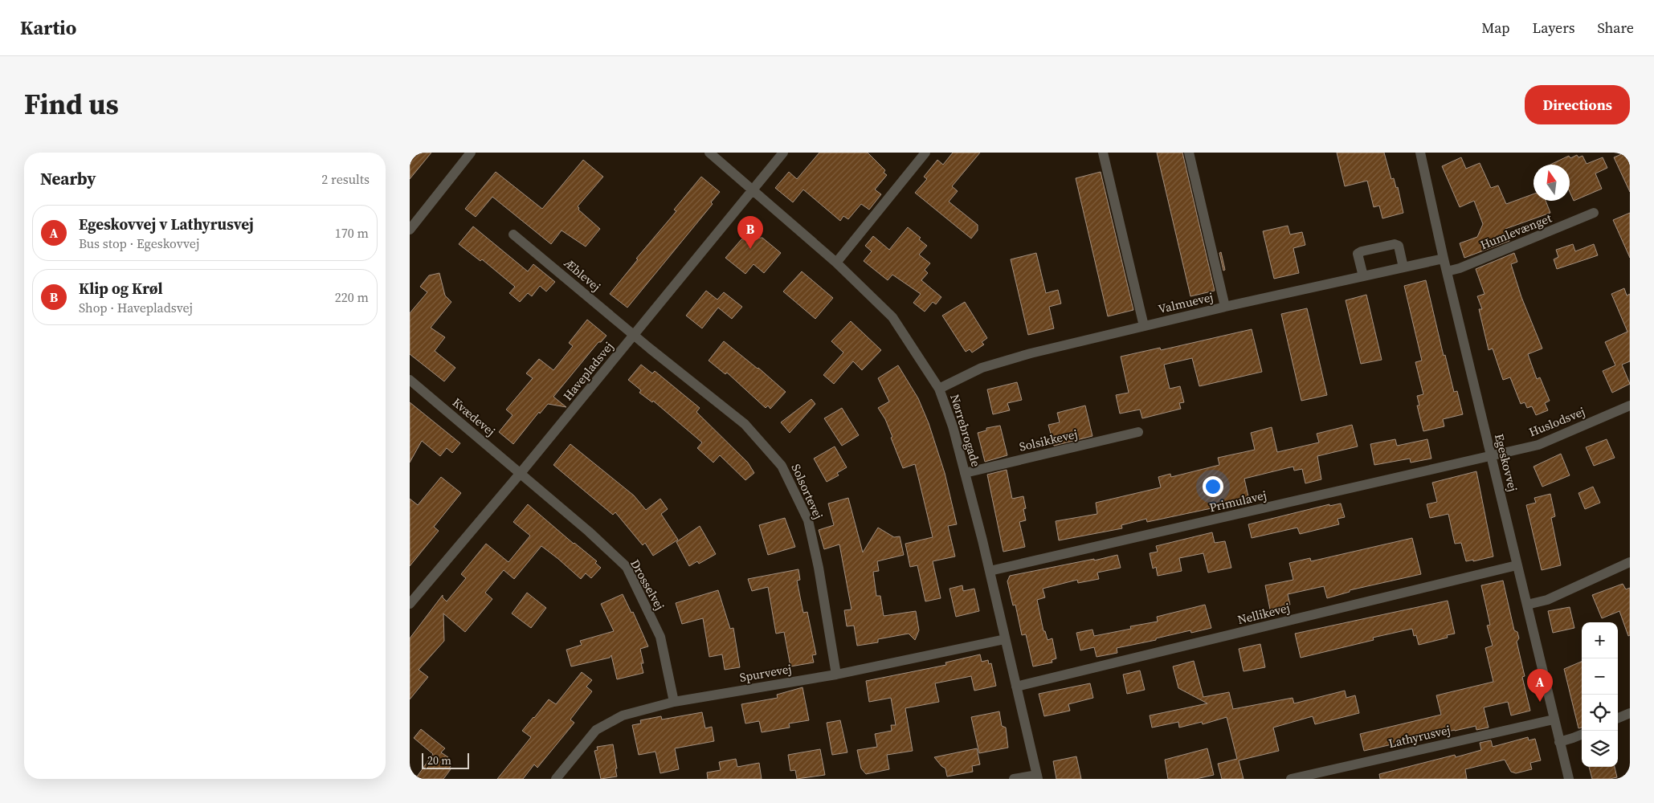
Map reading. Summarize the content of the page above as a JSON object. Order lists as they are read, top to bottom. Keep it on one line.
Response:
{"streets":{"street":["Humlevænget","Æblevej","Valmuevej","Havepladsvej","Kvædevej","Huslodsvej","Nørrebrogade","Solsikkevej","Egeskovvej","Solsortevej","Primulavej","Drosselvej","Nellikevej","Spurvevej","Lathyrusvej"]},"crossings":[["Humlevænget","Egeskovvej"],["Æblevej","Havepladsvej"],["Æblevej","Solsortevej"],["Valmuevej","Nørrebrogade"],["Valmuevej","Egeskovvej"],["Havepladsvej","Kvædevej"],["Havepladsvej","Nørrebrogade"],["Havepladsvej","Solsortevej"],["Havepladsvej","Drosselvej"],["Kvædevej","Drosselvej"],["Huslodsvej","Egeskovvej"],["Huslodsvej","Primulavej"],["Nørrebrogade","Solsikkevej"],["Nørrebrogade","Primulavej"],["Nørrebrogade","Nellikevej"],["Nørrebrogade","Spurvevej"],["Egeskovvej","Primulavej"],["Egeskovvej","Nellikevej"],["Egeskovvej","Lathyrusvej"],["Solsortevej","Spurvevej"],["Drosselvej","Spurvevej"]],"scale_bar":"20 m","north":"top","page":{"header":"Kartio","nav":["Map","Layers","Share"],"title":"Find us","buttons":"Directions","heading":["Nearby","2 results"],"list":[{"mark":"A","name":"Egeskovvej v Lathyrusvej","note":"Bus stop · Egeskovvej","value":"170 m"},{"mark":"B","name":"Klip og Krøl","note":"Shop · Havepladsvej","value":"220 m"}],"pins":["B","A"],"map_buttons":["+","−"],"scale":"20 m"}}
